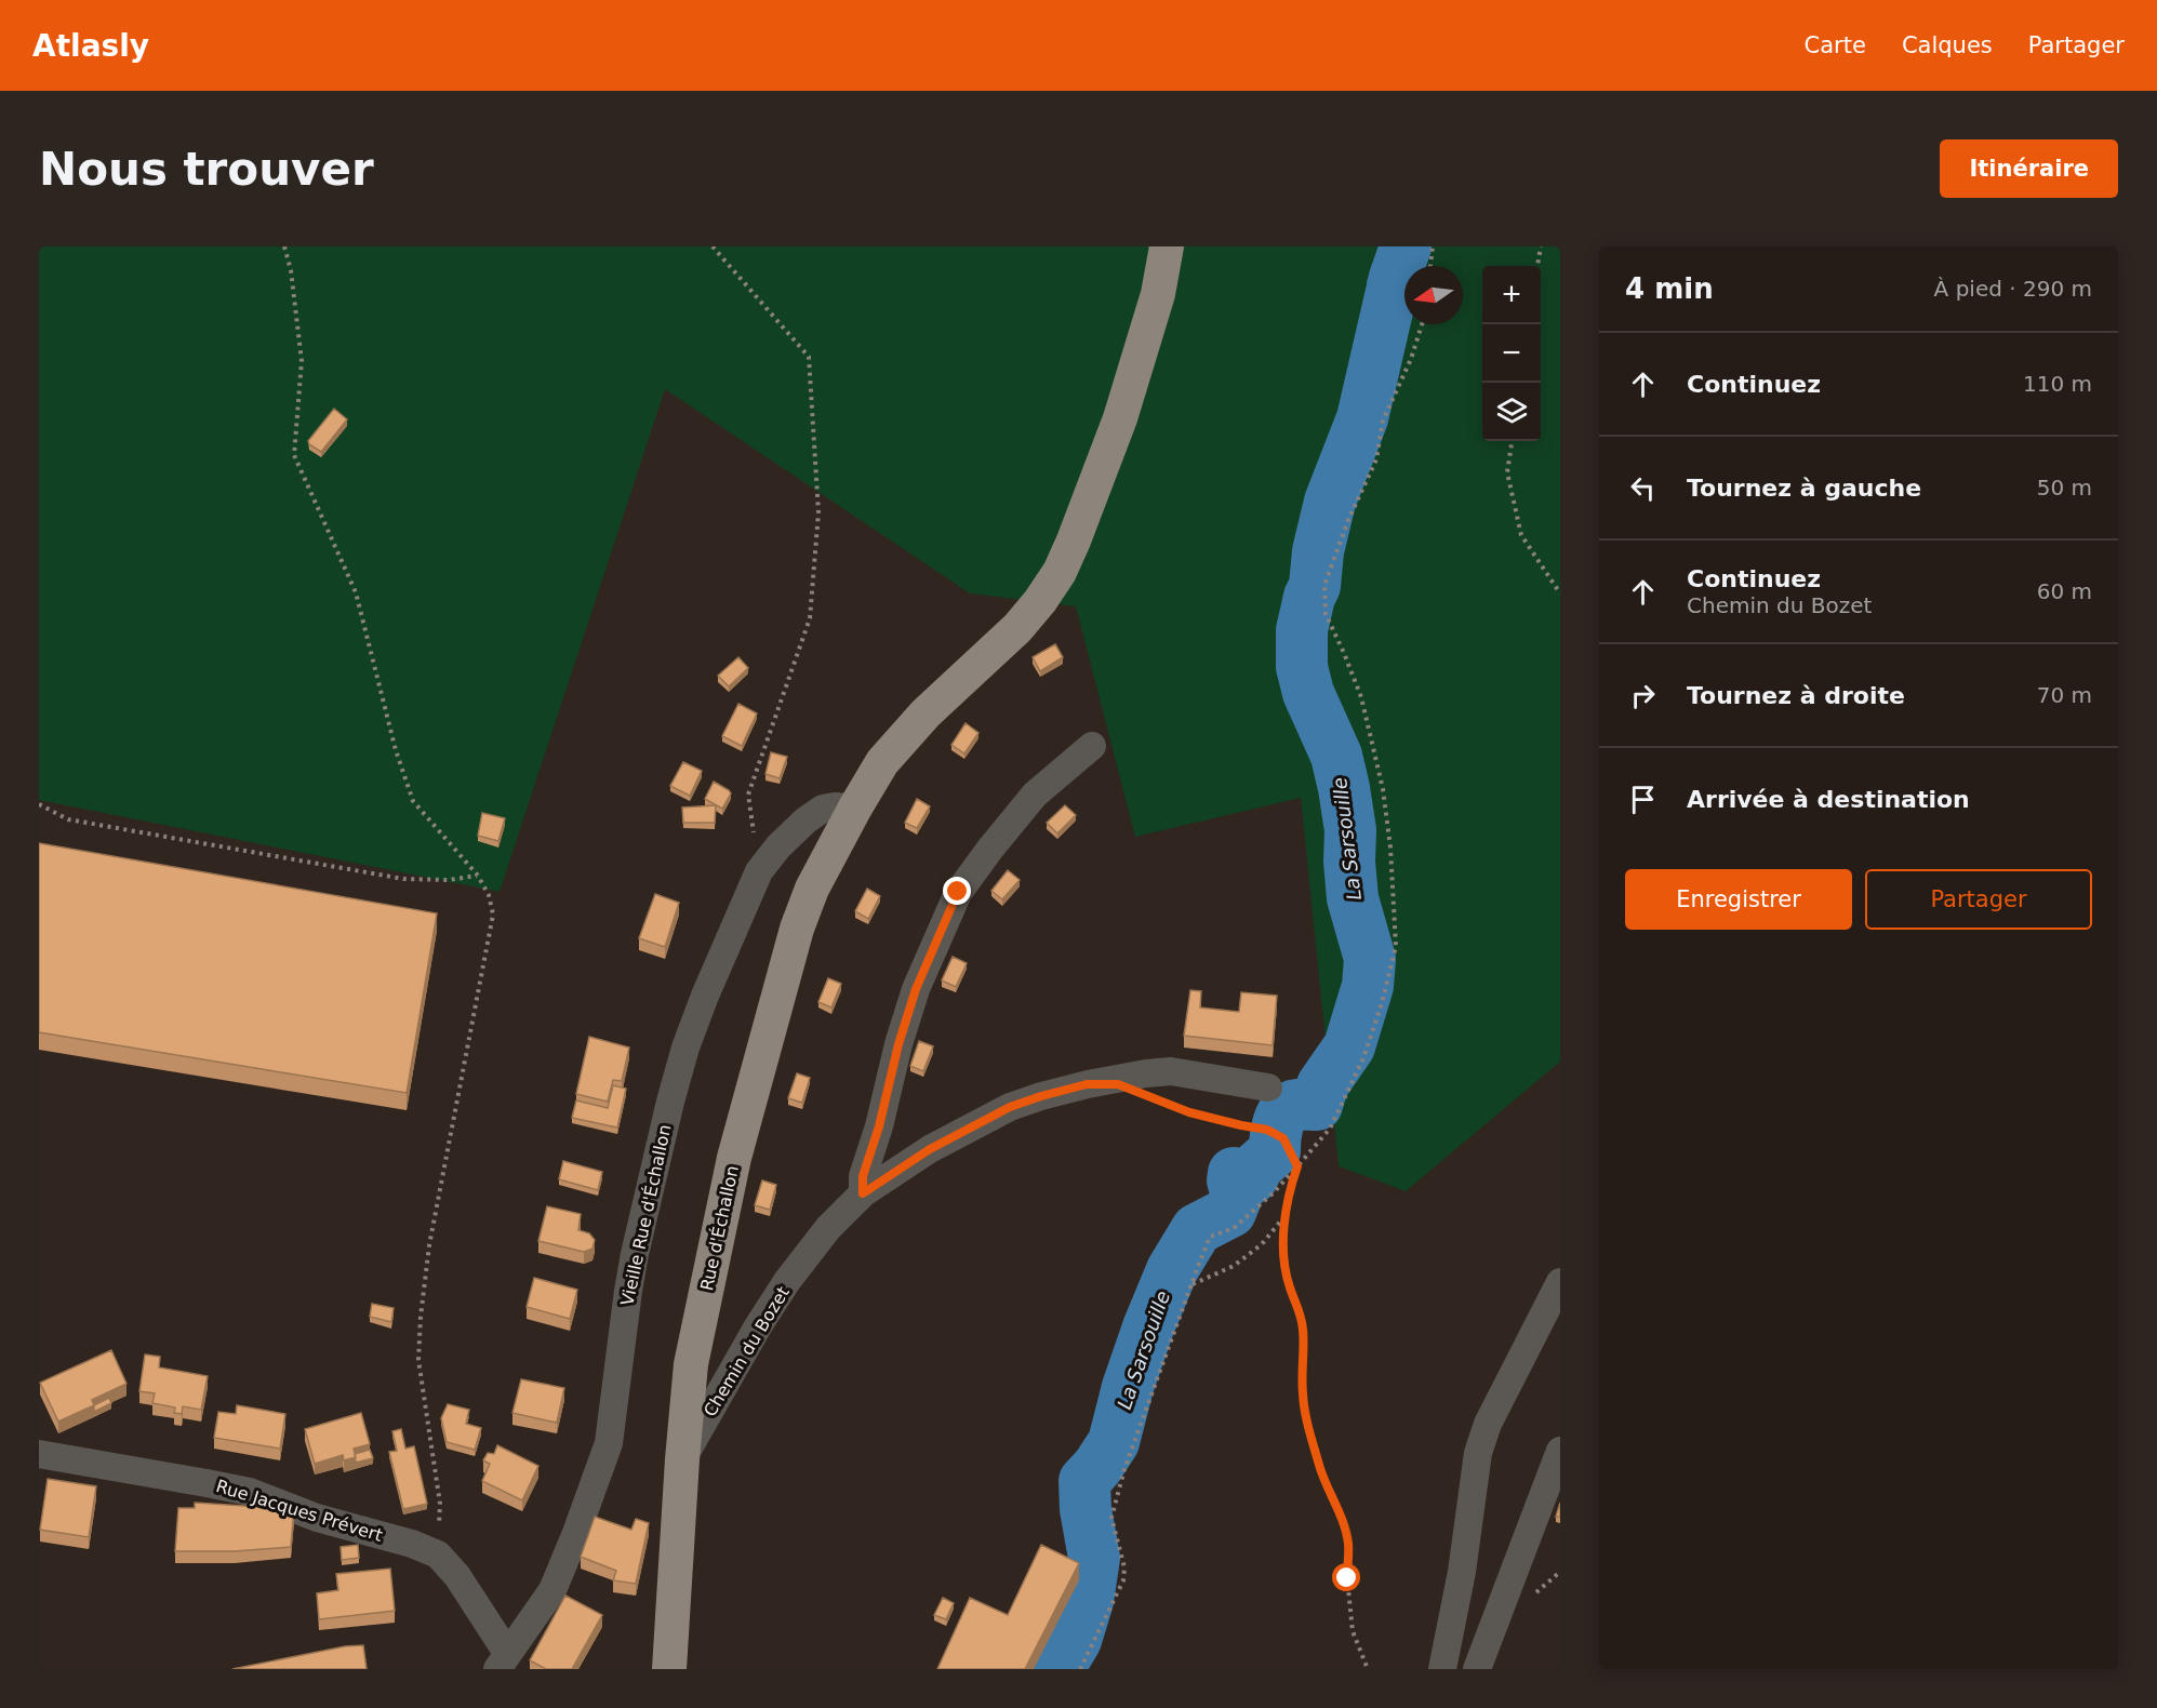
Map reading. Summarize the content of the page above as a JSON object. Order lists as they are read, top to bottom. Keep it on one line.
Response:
{"streets":{"main road":["Rue d'Échallon"],"street":["Vieille Rue d'Échallon","Chemin du Bozet","Rue Jacques Prévert"]},"crossings":[["Vieille Rue d'Échallon","Rue d'Échallon"],["Vieille Rue d'Échallon","Rue Jacques Prévert"],["Rue d'Échallon","Chemin du Bozet"]],"water":["La Sarsouille"],"north":"left","page":{"header":"Atlasly","nav":["Carte","Calques","Partager"],"buttons":["Itinéraire",["Enregistrer","Partager"]],"title":"Nous trouver","heading":["4 min","À pied · 290 m"],"map_buttons":["+","−"],"list":[["Continuez","110 m"],["Tournez à gauche","50 m"],["Continuez","Chemin du Bozet","60 m"],["Tournez à droite","70 m"],"Arrivée à destination"]}}
